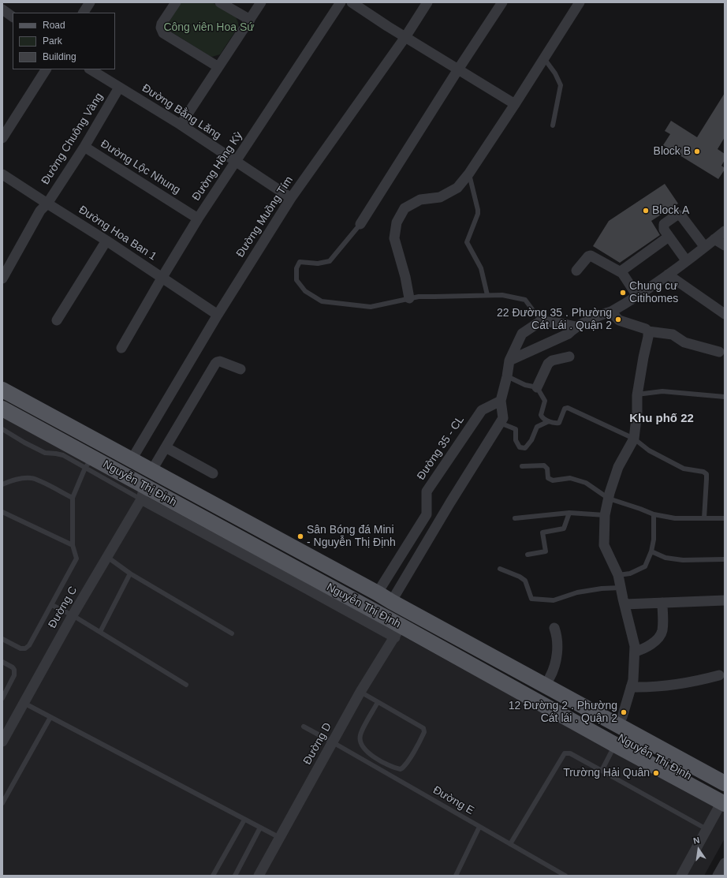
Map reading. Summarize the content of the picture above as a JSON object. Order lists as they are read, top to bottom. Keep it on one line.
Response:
{"streets":{"main road":["Nguyễn Thị Định"],"street":["Đường Bằng Lăng","Đường Chuông Vàng","Đường Hồng Kỳ","Đường Lộc Nhung","Đường Muồng Tím","Đường Hoa Ban 1","Đường 35 - CL","Đường C","Đường D"],"lane":["Đường E"]},"crossings":[["Đường Bằng Lăng","Đường Chuông Vàng"],["Đường Bằng Lăng","Đường Hồng Kỳ"],["Đường Bằng Lăng","Đường Muồng Tím"],["Đường Chuông Vàng","Đường Lộc Nhung"],["Đường Chuông Vàng","Đường Hoa Ban 1"],["Đường Hồng Kỳ","Đường Lộc Nhung"],["Đường Hồng Kỳ","Đường Hoa Ban 1"],["Đường Muồng Tím","Đường Hoa Ban 1"],["Đường Muồng Tím","Nguyễn Thị Định"],["Đường 35 - CL","Nguyễn Thị Định"],["Nguyễn Thị Định","Đường C"],["Nguyễn Thị Định","Đường D"],["Đường D","Đường E"]],"districts":["Khu phố 22"],"parks":["Công viên Hoa Sứ"],"places":["Block B","Block A","Chung cư Citihomes","22 Đường 35 . Phường Cát Lái . Quận 2","Sân Bóng đá Mini - Nguyễn Thị Định","12 Đường 2 . Phường Cát lái . Quận 2","Trường Hải Quân"],"legend":["Road","Park","Building"],"north":"top"}
